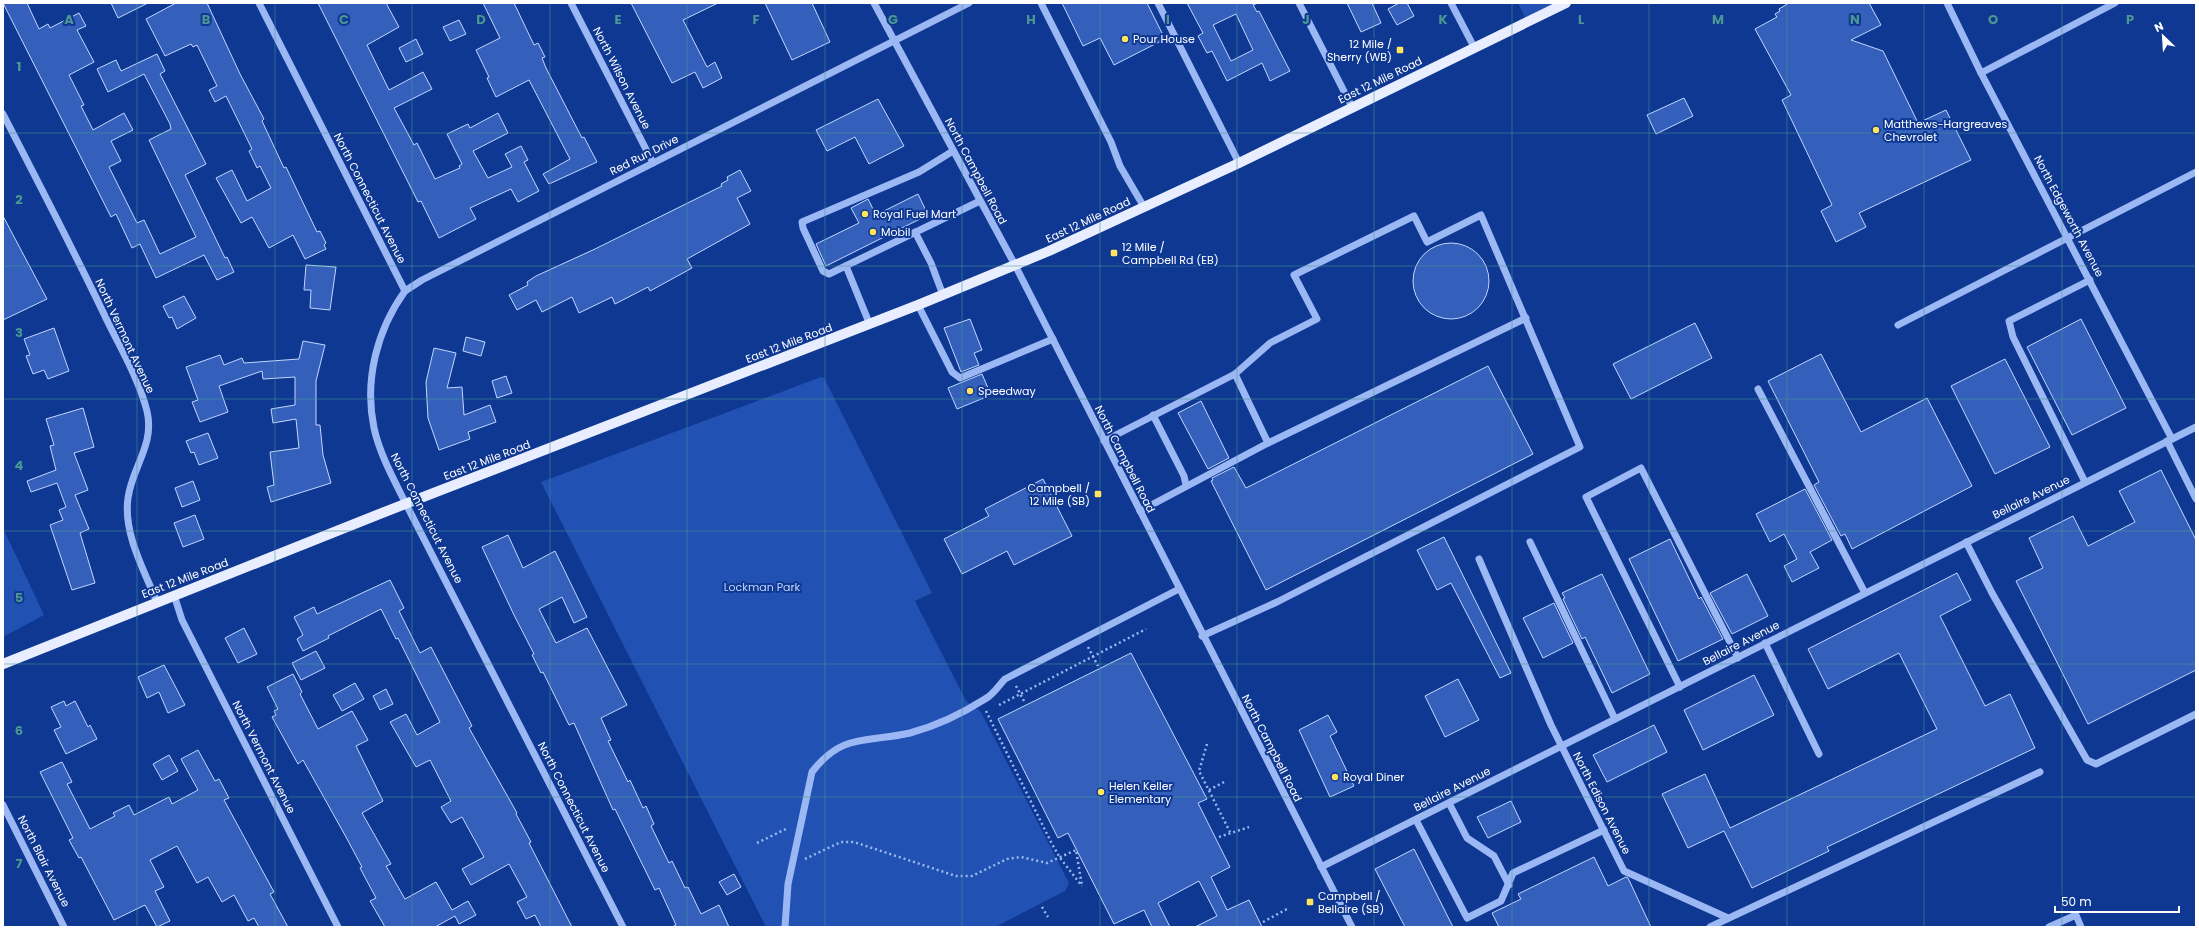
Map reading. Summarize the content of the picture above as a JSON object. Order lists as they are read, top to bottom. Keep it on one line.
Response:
{"streets":{"main road":["East 12 Mile Road"],"street":["North Wilson Avenue","Red Run Drive","North Campbell Road","North Connecticut Avenue","North Edgeworth Avenue","North Vermont Avenue","Bellaire Avenue","North Edison Avenue","North Blair Avenue"]},"crossings":[["North Wilson Avenue","Red Run Drive"],["East 12 Mile Road","North Campbell Road"],["East 12 Mile Road","North Connecticut Avenue"],["East 12 Mile Road","North Vermont Avenue"],["Red Run Drive","North Campbell Road"],["Red Run Drive","North Connecticut Avenue"],["North Campbell Road","Bellaire Avenue"],["North Edgeworth Avenue","Bellaire Avenue"],["Bellaire Avenue","North Edison Avenue"]],"parks":["Lockman Park"],"places":{"other":["Pour House","Matthews-Hargreaves Chevrolet","Royal Fuel Mart","Mobil","Speedway","Royal Diner","Helen Keller Elementary"],"transit":["12 Mile / Sherry (WB)","12 Mile / Campbell Rd (EB)","Campbell / 12 Mile (SB)","Campbell / Bellaire (SB)"]},"scale_bar":"50 m","north":"top left","grid":{"columns":["A","B","C","D","E","F","G","H","I","J","K","L","M","N","O","P"],"rows":["1","2","3","4","5","6","7"]}}
